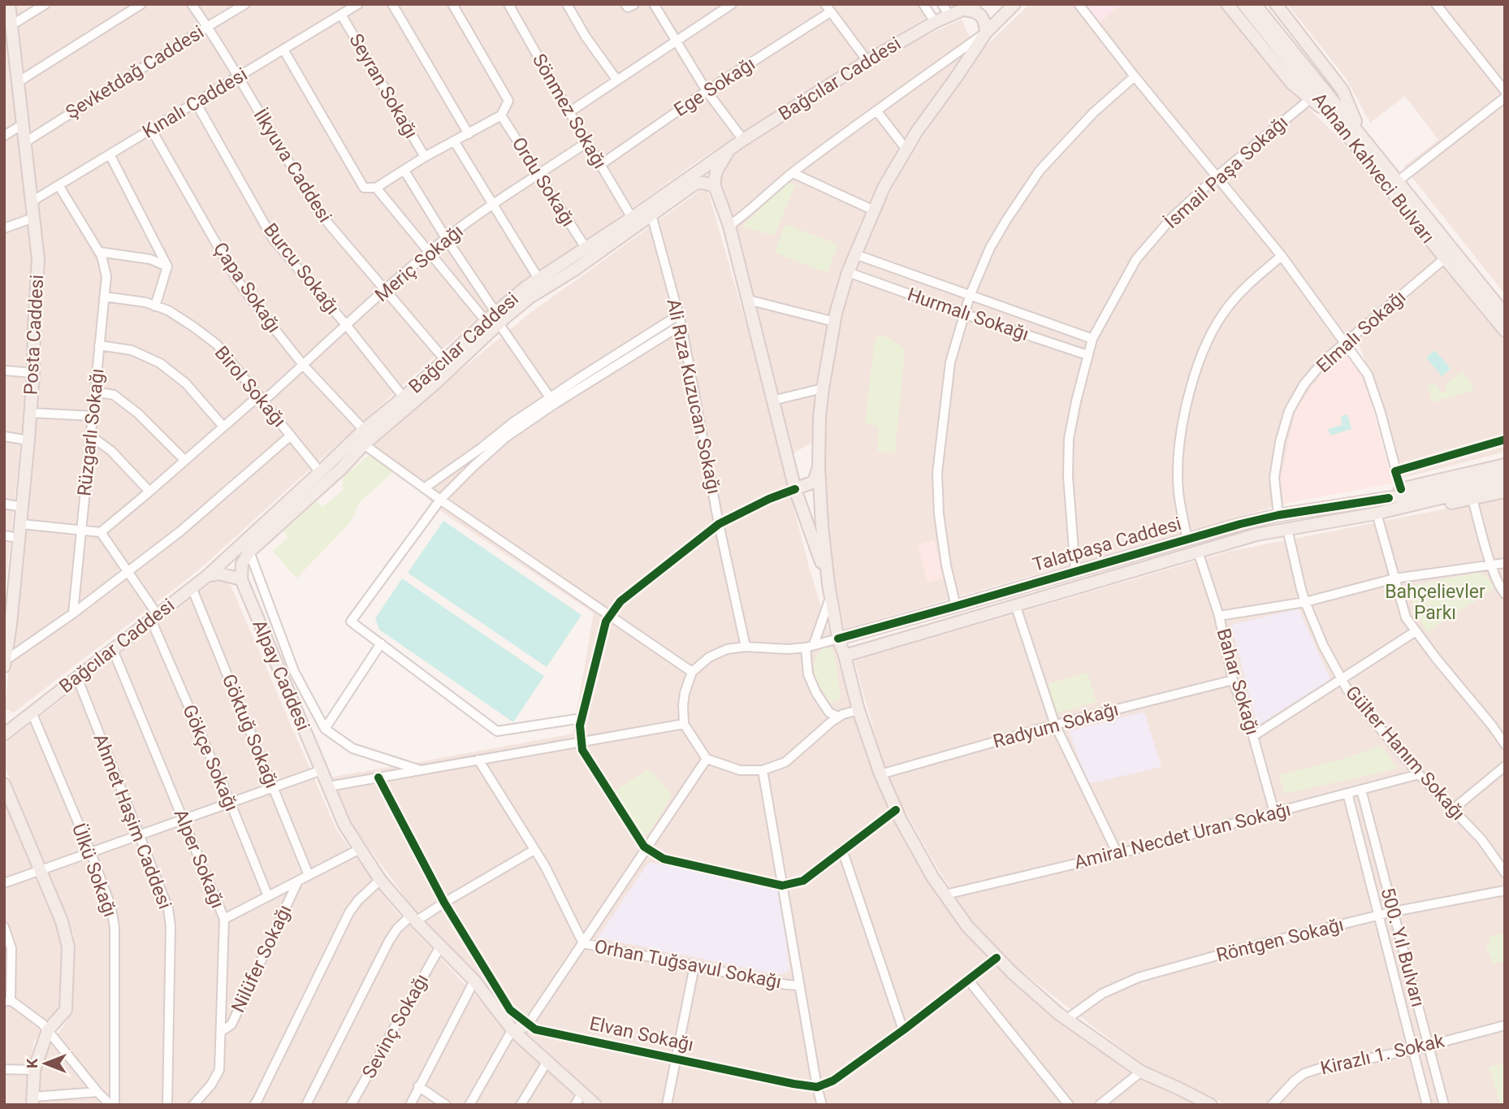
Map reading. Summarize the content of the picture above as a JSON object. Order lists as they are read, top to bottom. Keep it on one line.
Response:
{"streets":{"main road":["Bağcılar Caddesi","Adnan Kahveci Bulvarı","Posta Caddesi","Talatpaşa Caddesi","Alpay Caddesi"],"street":["Şevketdağ Caddesi","Seyran Sokağı","Ege Sokağı","Kınalı Caddesi","Sönmez Sokağı","İlkyuva Caddesi","İsmail Paşa Sokağı","Ordu Sokağı","Meriç Sokağı","Burcu Sokağı","Çapa Sokağı","Hurmalı Sokağı","Elmalı Sokağı","Birol Sokağı","Ali Rıza Kuzucan Sokağı","Rüzgarlı Sokağı","Bahar Sokağı","Radyum Sokağı","Göktuğ Sokağı","Gülter Hanım Sokağı","Gökçe Sokağı","Ahmet Haşim Caddesi","Amiral Necdet Uran Sokağı","Alper Sokağı","Ülkü Sokağı","Röntgen Sokağı","500. Yıl Bulvarı","Nilüfer Sokağı","Orhan Tuğsavul Sokağı","Sevinç Sokağı","Elvan Sokağı","Kirazlı 1. Sokak"]},"crossings":[["Şevketdağ Caddesi","İlkyuva Caddesi"],["Şevketdağ Caddesi","Posta Caddesi"],["Bağcılar Caddesi","Sönmez Sokağı"],["Bağcılar Caddesi","İlkyuva Caddesi"],["Bağcılar Caddesi","Ordu Sokağı"],["Bağcılar Caddesi","Burcu Sokağı"],["Bağcılar Caddesi","Çapa Sokağı"],["Bağcılar Caddesi","Birol Sokağı"],["Bağcılar Caddesi","Göktuğ Sokağı"],["Bağcılar Caddesi","Gökçe Sokağı"],["Bağcılar Caddesi","Ahmet Haşim Caddesi"],["Bağcılar Caddesi","Alper Sokağı"],["Bağcılar Caddesi","Ülkü Sokağı"],["Seyran Sokağı","Kınalı Caddesi"],["Ege Sokağı","Sönmez Sokağı"],["Kınalı Caddesi","İlkyuva Caddesi"],["Kınalı Caddesi","Burcu Sokağı"],["Kınalı Caddesi","Çapa Sokağı"],["Kınalı Caddesi","Posta Caddesi"],["Kınalı Caddesi","Rüzgarlı Sokağı"],["Sönmez Sokağı","Meriç Sokağı"],["İlkyuva Caddesi","Meriç Sokağı"],["Adnan Kahveci Bulvarı","Elmalı Sokağı"],["İsmail Paşa Sokağı","Hurmalı Sokağı"],["İsmail Paşa Sokağı","Talatpaşa Caddesi"],["Ordu Sokağı","Meriç Sokağı"],["Meriç Sokağı","Burcu Sokağı"],["Meriç Sokağı","Çapa Sokağı"],["Meriç Sokağı","Birol Sokağı"],["Meriç Sokağı","Gökçe Sokağı"],["Elmalı Sokağı","Talatpaşa Caddesi"],["Birol Sokağı","Rüzgarlı Sokağı"],["Talatpaşa Caddesi","Bahar Sokağı"],["Talatpaşa Caddesi","Gülter Hanım Sokağı"],["Alpay Caddesi","Sevinç Sokağı"],["Bahar Sokağı","Radyum Sokağı"],["Bahar Sokağı","Amiral Necdet Uran Sokağı"],["Gülter Hanım Sokağı","Amiral Necdet Uran Sokağı"],["Amiral Necdet Uran Sokağı","500. Yıl Bulvarı"],["Alper Sokağı","Nilüfer Sokağı"],["Röntgen Sokağı","500. Yıl Bulvarı"],["500. Yıl Bulvarı","Kirazlı 1. Sokak"]],"parks":["Bahçelievler Parkı"],"north":"left"}
